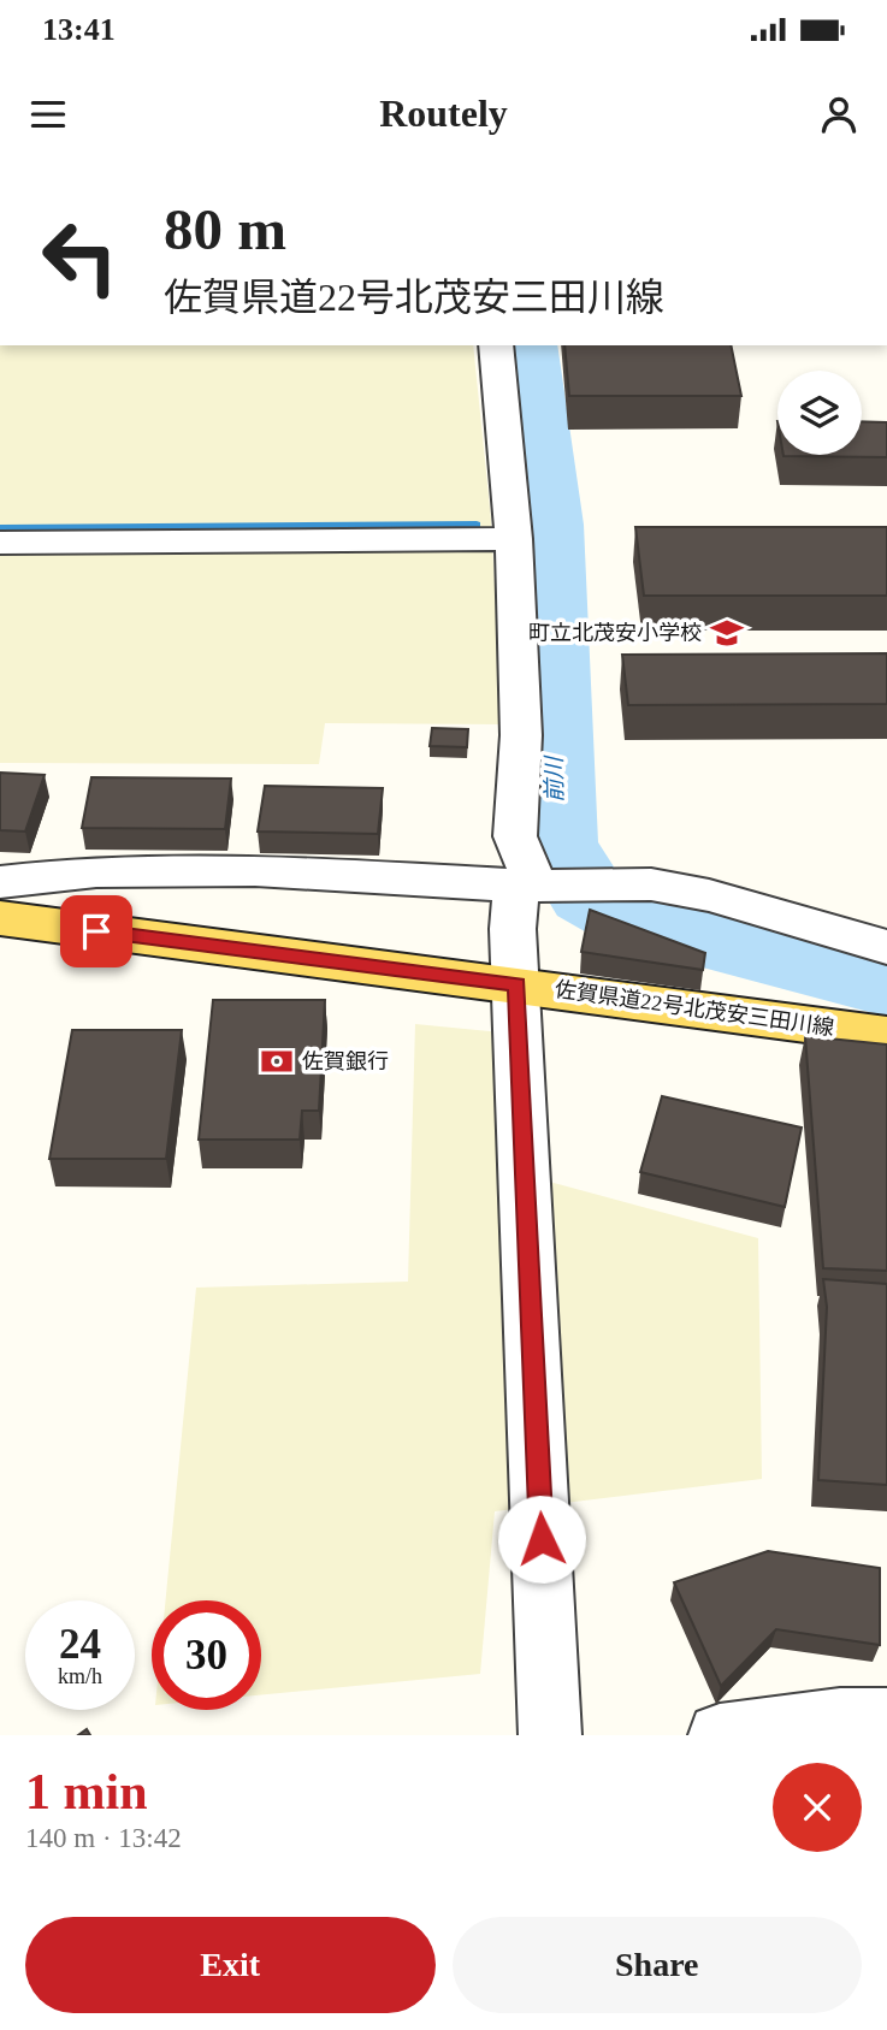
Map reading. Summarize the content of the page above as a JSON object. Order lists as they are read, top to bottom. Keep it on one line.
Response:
{"streets":{"main road":["佐賀県道22号北茂安三田川線"]},"water":["前川"],"places":{"school or university":["町立北茂安小学校"],"bank":["佐賀銀行"]},"page":{"status":"13:41","header":"Routely","turn":["80 m","佐賀県道22号北茂安三田川線"],"speed":"24 km/h","limit":"30","heading":["1 min","140 m · 13:42"],"buttons":["Exit","Share"]}}
